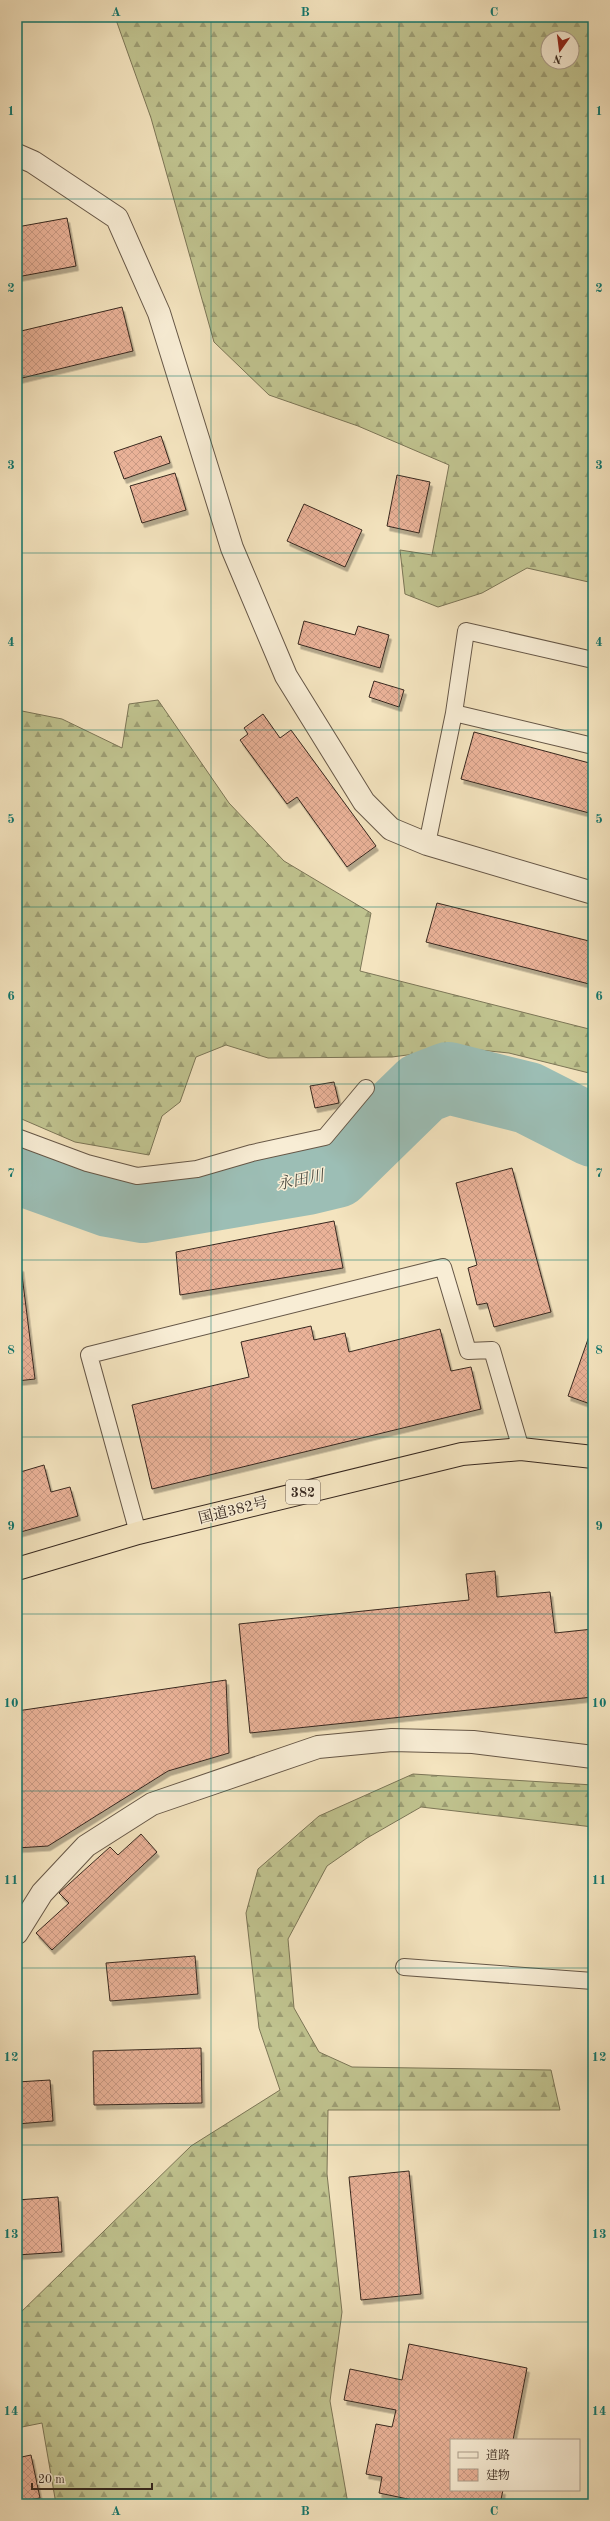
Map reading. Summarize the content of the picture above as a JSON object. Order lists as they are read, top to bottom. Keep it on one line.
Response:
{"streets":{"highway":["382","国道382号"]},"water":["永田川"],"legend":["道路","建物"],"scale_bar":"20 m","north":"bottom","grid":{"columns":["A","B","C"],"rows":["1","2","3","4","5","6","7","8","9","10","11","12","13","14"]}}
